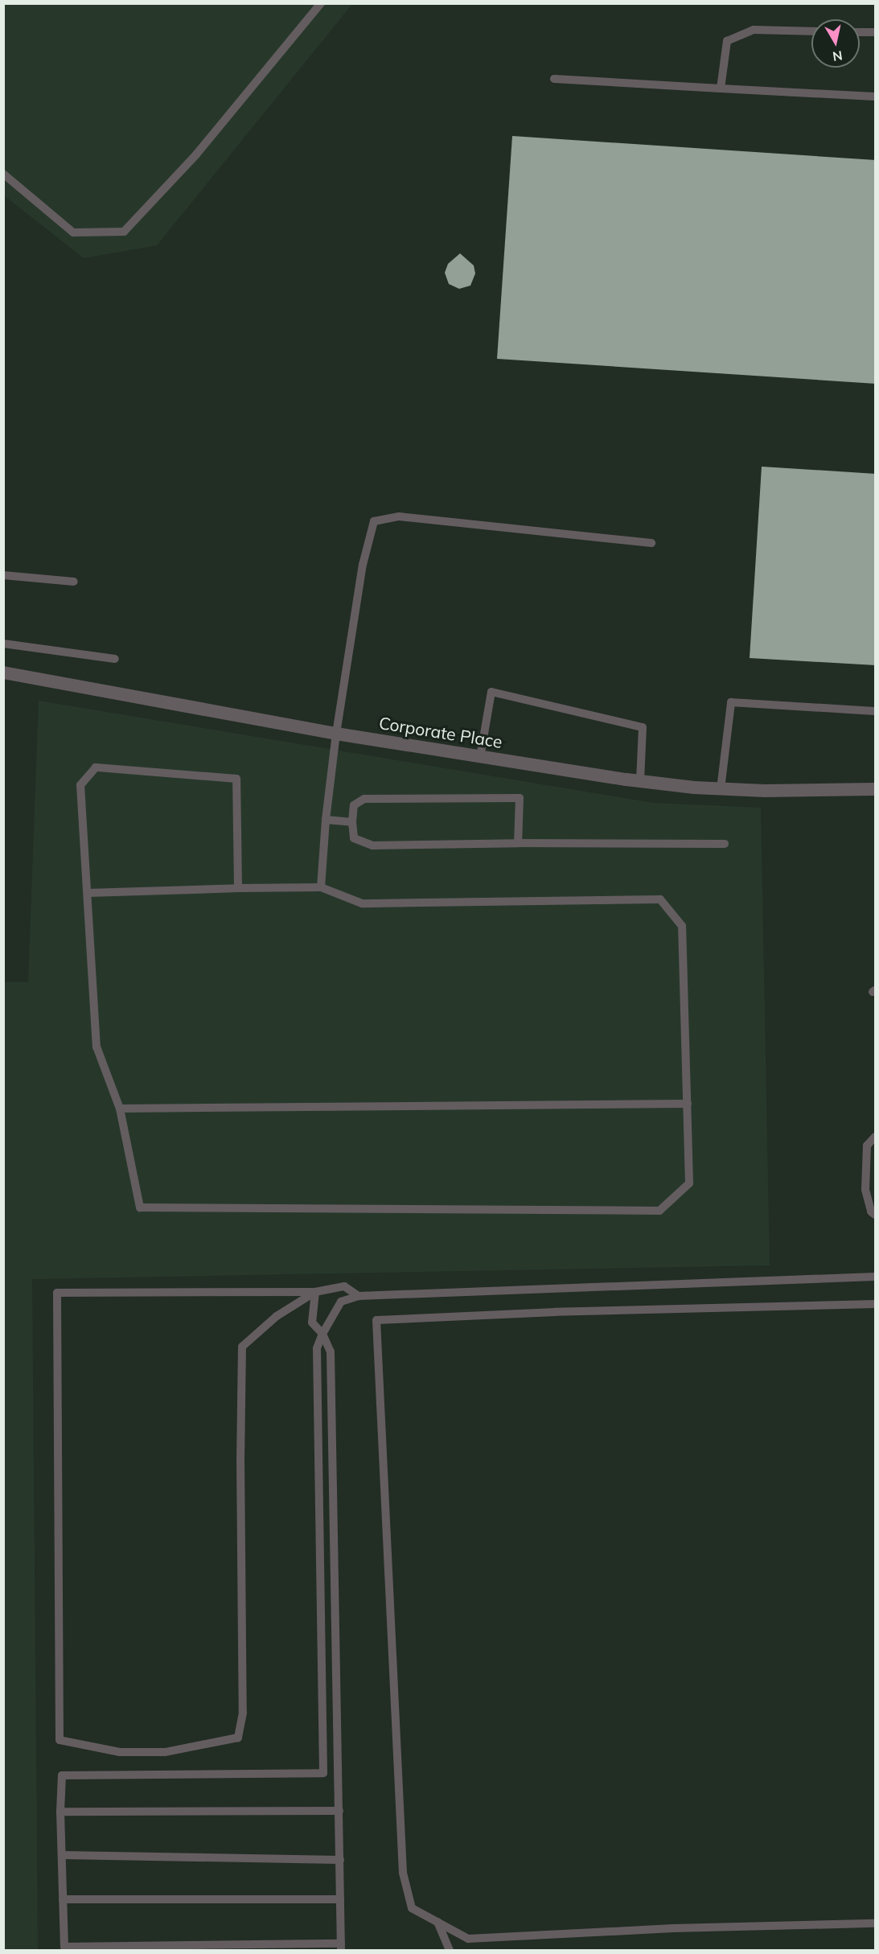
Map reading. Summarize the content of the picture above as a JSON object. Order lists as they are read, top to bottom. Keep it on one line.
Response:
{"streets":{"street":["Corporate Place"]},"north":"bottom"}
